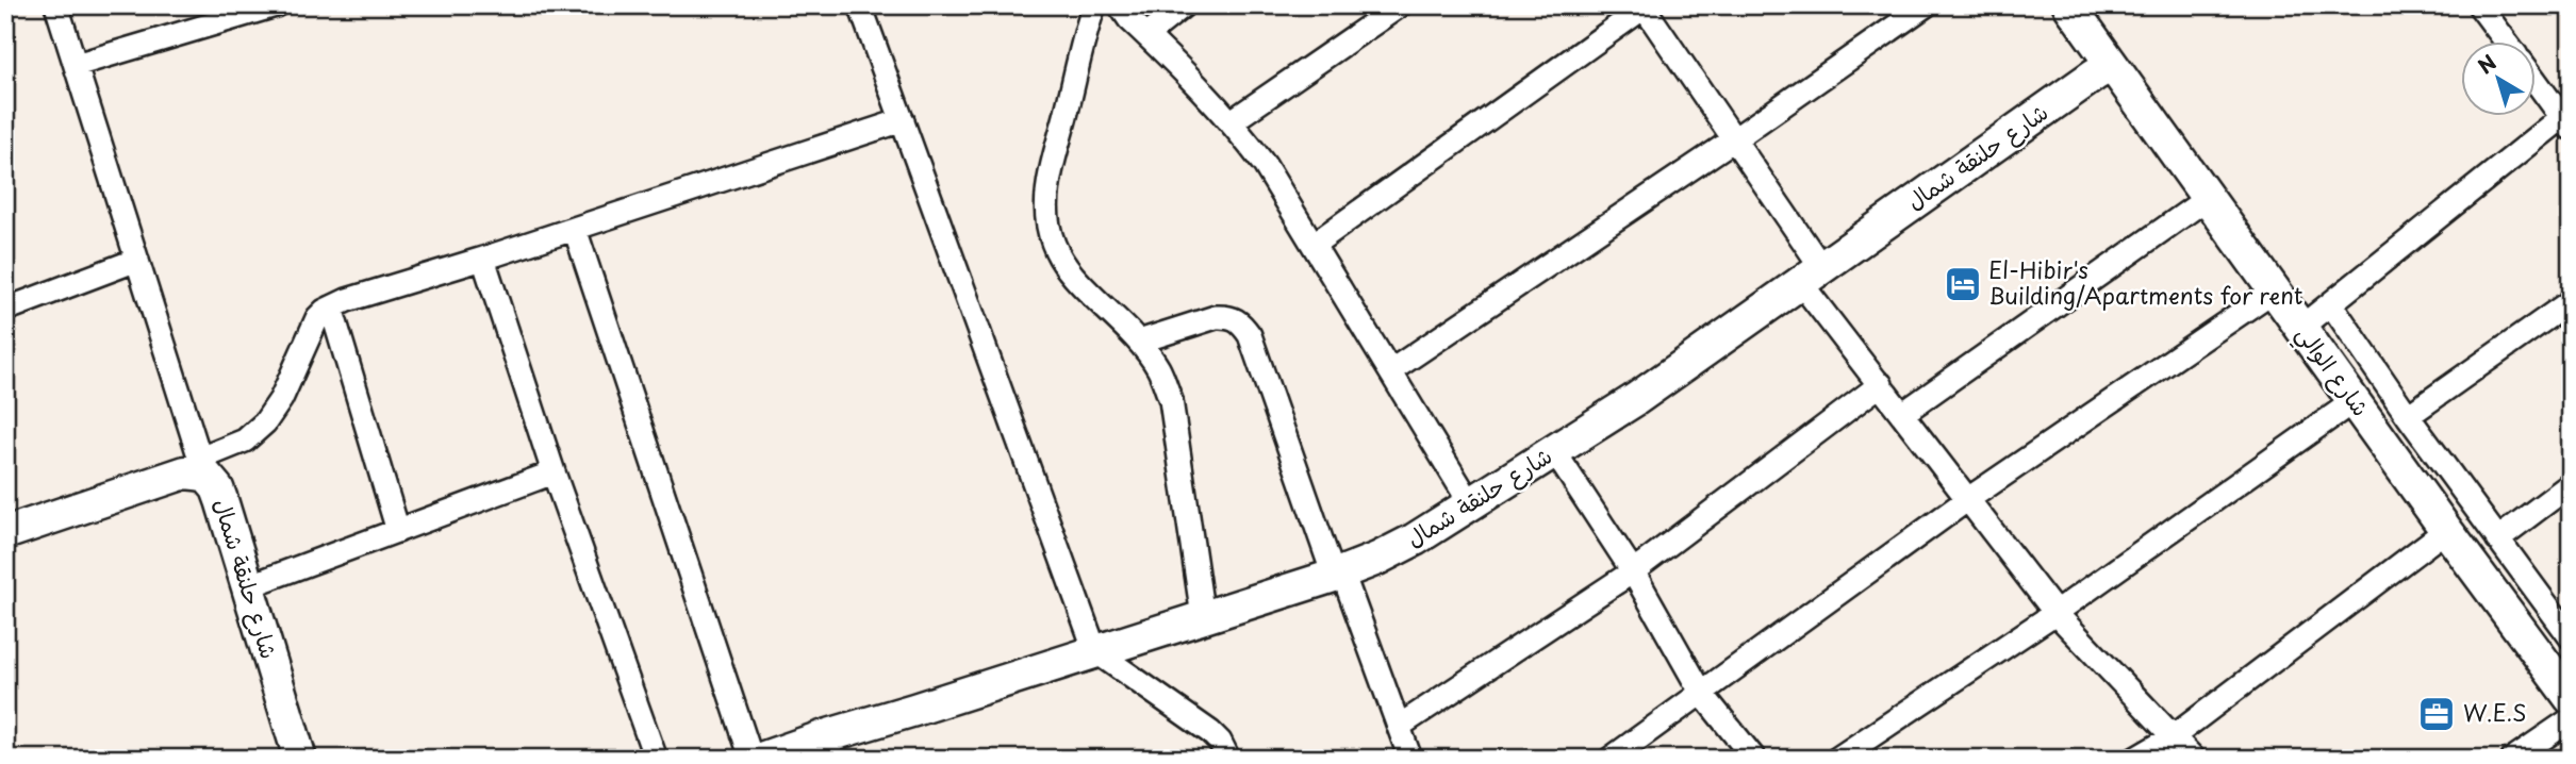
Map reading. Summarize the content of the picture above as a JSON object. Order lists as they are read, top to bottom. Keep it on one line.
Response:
{"streets":{"street":["شارع حلنقة شمال","شارع الوالي"]},"crossings":[["شارع حلنقة شمال","شارع الوالي"]],"places":{"hotel":["El-Hibir's Building/Apartments for rent"],"office":["W.E.S"]},"north":"top left"}
